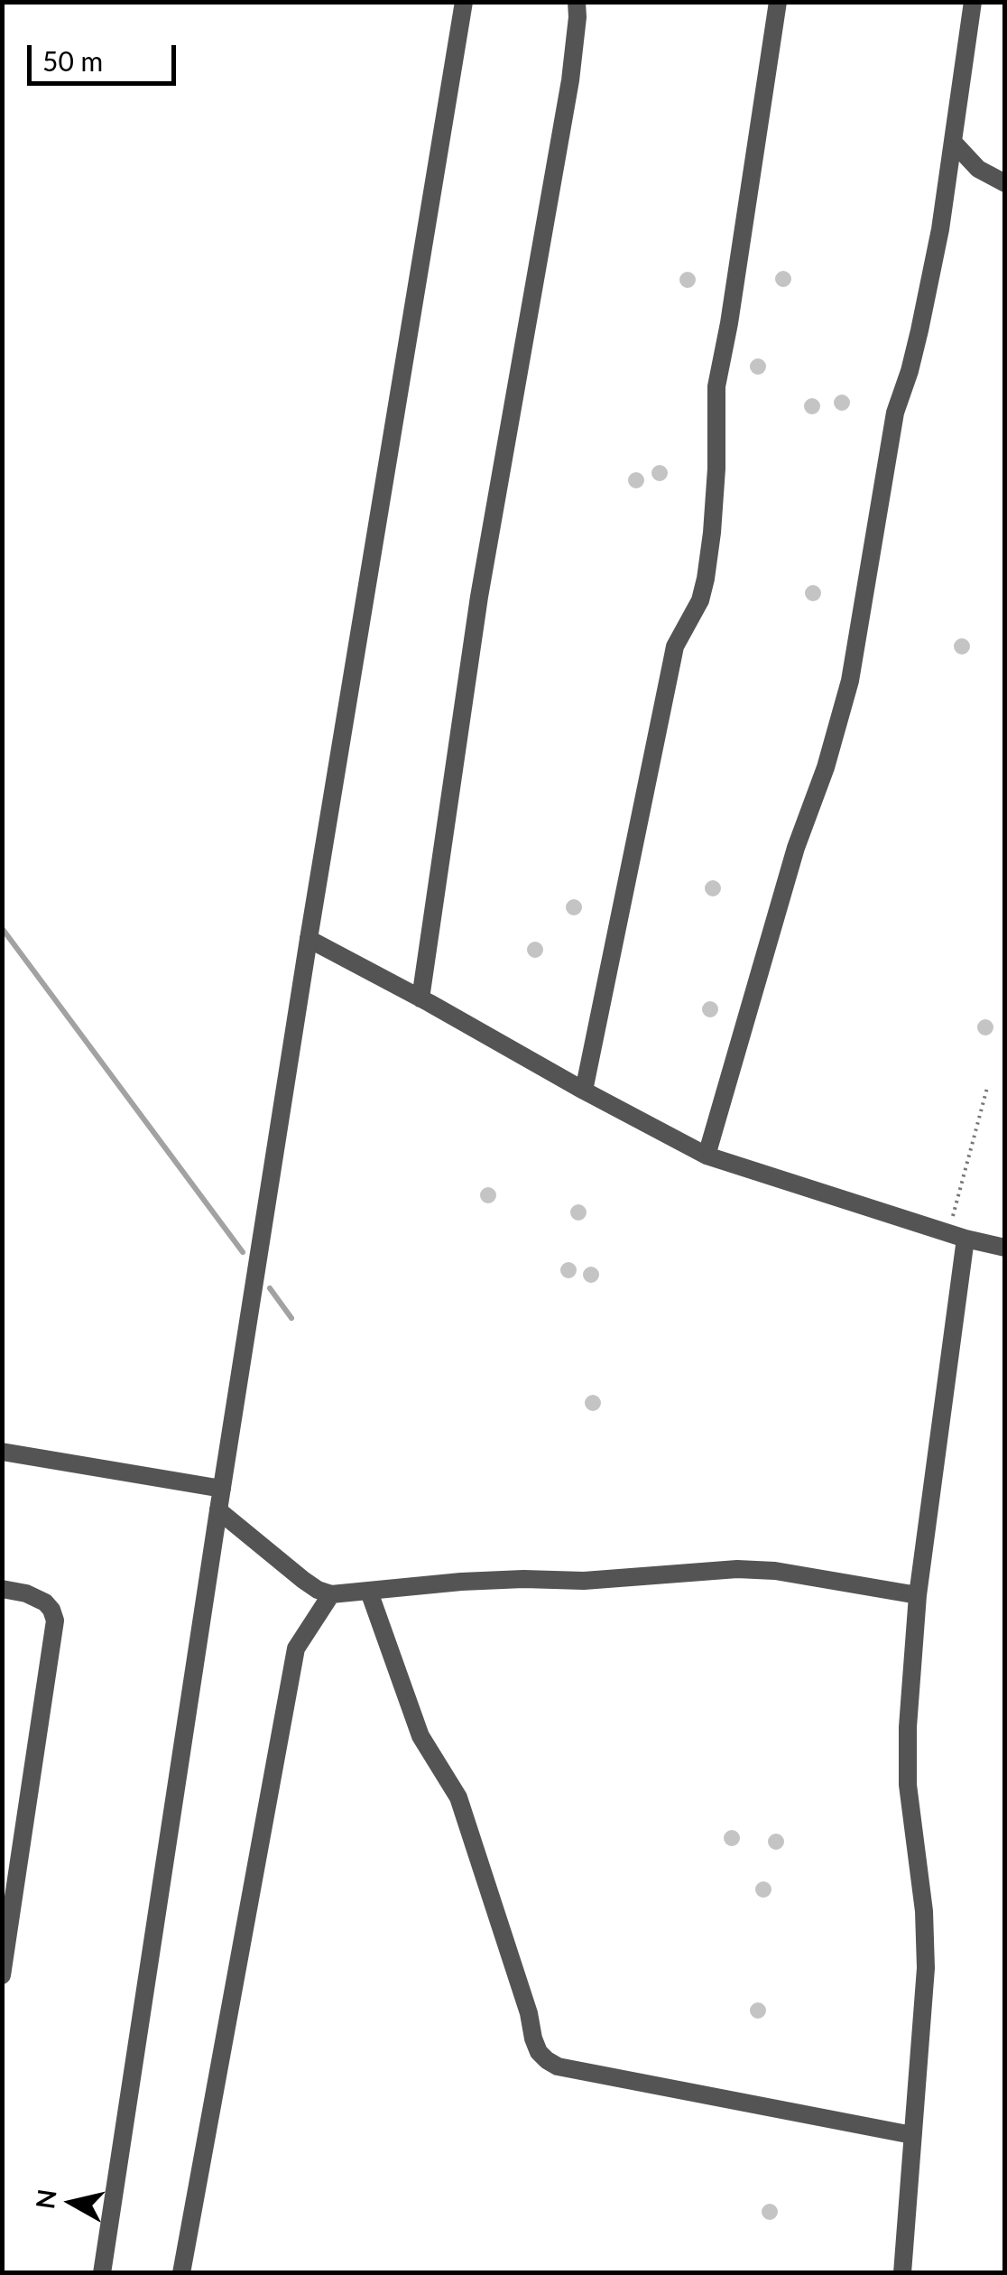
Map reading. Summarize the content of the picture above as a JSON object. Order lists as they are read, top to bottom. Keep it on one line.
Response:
{"scale_bar":"50 m","north":"left"}
